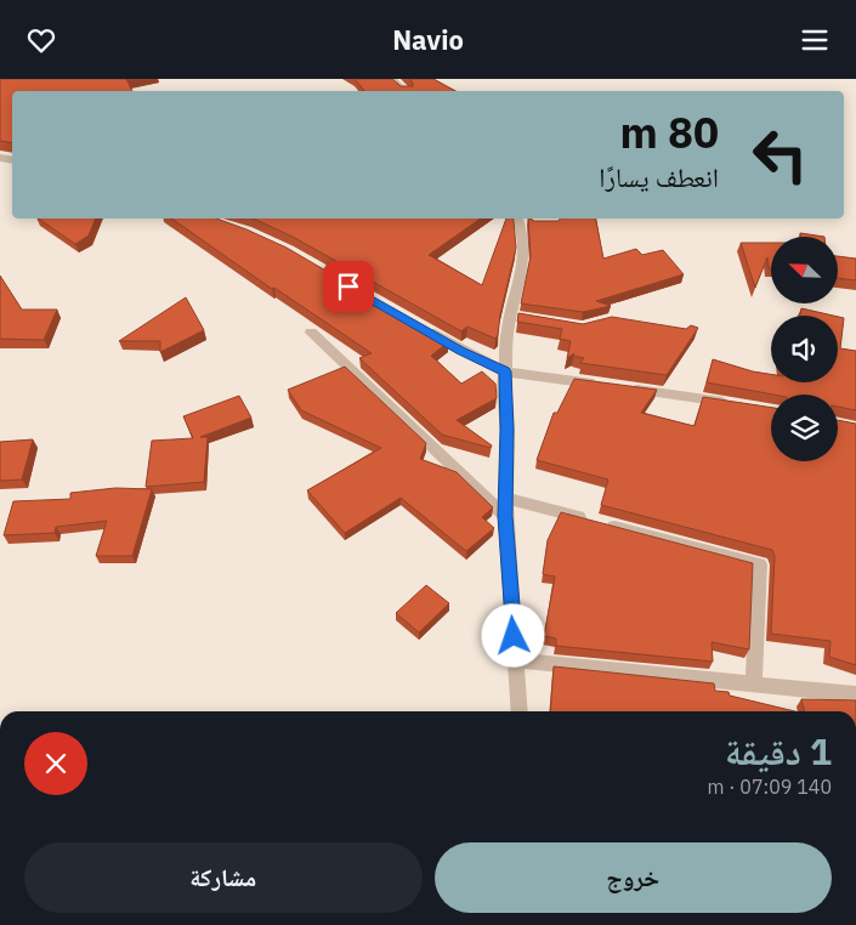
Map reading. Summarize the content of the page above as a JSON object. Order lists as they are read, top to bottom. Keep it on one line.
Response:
{"north":"top left","page":{"header":"Navio","turn":["80 m","انعطف يسارًا"],"heading":["1 دقيقة","140 m · 07:09"],"buttons":["خروج","مشاركة"]}}
